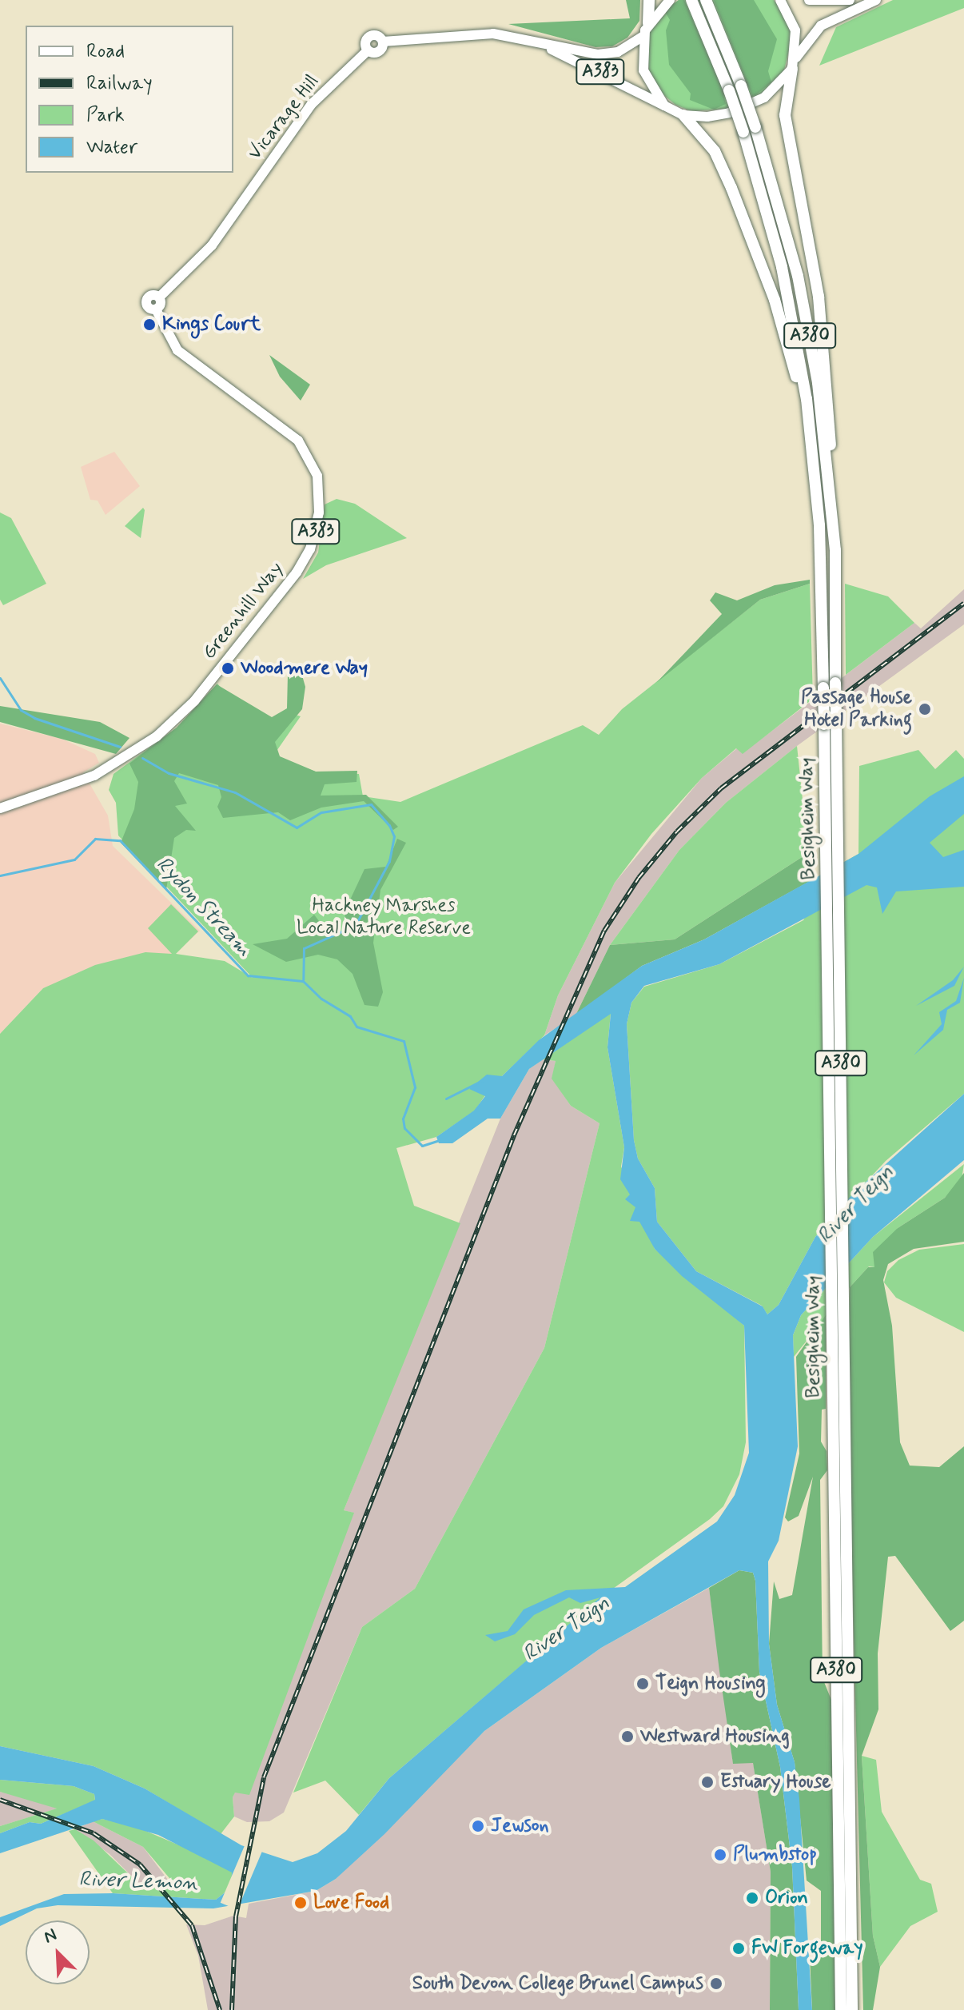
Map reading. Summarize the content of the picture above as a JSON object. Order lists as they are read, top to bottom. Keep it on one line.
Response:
{"streets":{"highway":["A380","Besigheim Way"],"main road":["A383","Vicarage Hill","Greenhill Way"]},"crossings":[["A383","Vicarage Hill"],["Vicarage Hill","Greenhill Way"],["A380","Besigheim Way"]],"water":["Rydon Stream","River Teign","River Lemon"],"parks":["Hackney Marshes Local Nature Reserve"],"places":["Kings Court","Woodmere Way","Passage House Hotel Parking","Teign Housing","Westward Housing","Estuary House","Jewson","Plumbstop","Orion","Love Food","FW Forgeway","South Devon College Brunel Campus"],"legend":["Road","Railway","Park","Water"],"north":"top left"}
